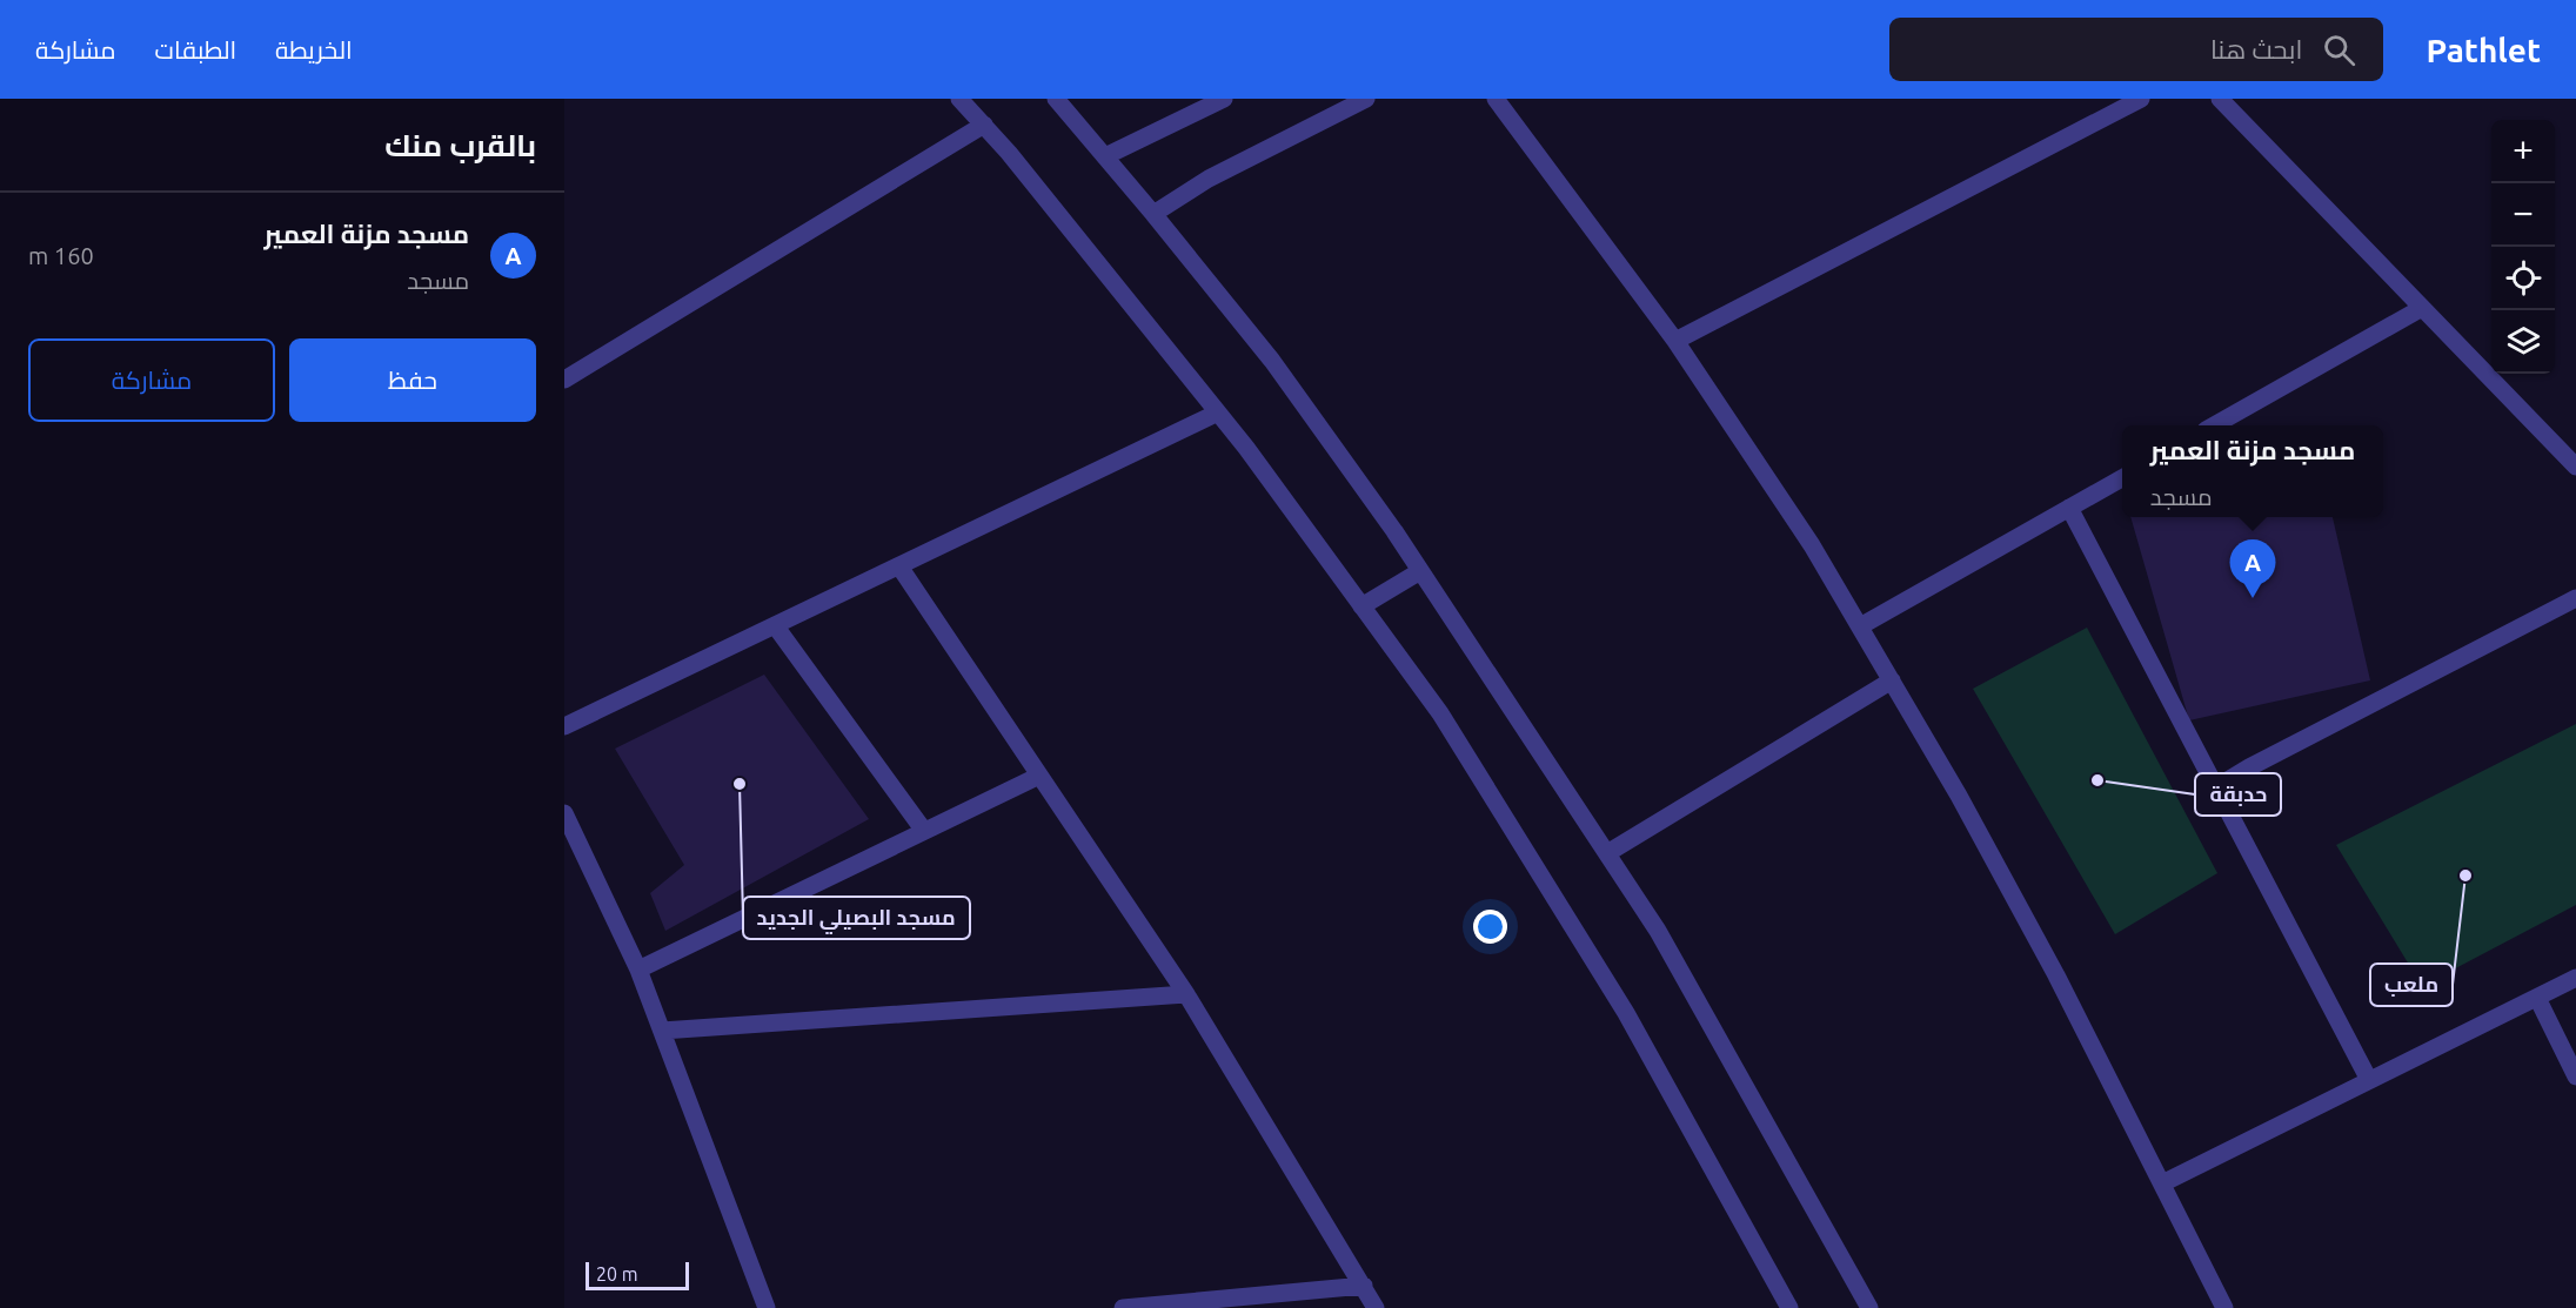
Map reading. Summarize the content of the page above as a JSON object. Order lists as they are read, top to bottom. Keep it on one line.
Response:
{"places":["حدبقة","مسجد البصيلي الجديد","ملعب"],"scale_bar":"20 m","page":{"header":"Pathlet","search":"ابحث هنا","nav":["الخريطة","الطبقات","مشاركة"],"heading":"بالقرب منك","map_buttons":["+","−"],"list":[{"mark":"A","name":"مسجد مزنة العمير","note":"مسجد","value":"160 m"}],"buttons":["حفظ","مشاركة"],"popup":["مسجد مزنة العمير","مسجد"],"pins":"A","scale":"20 m"}}
